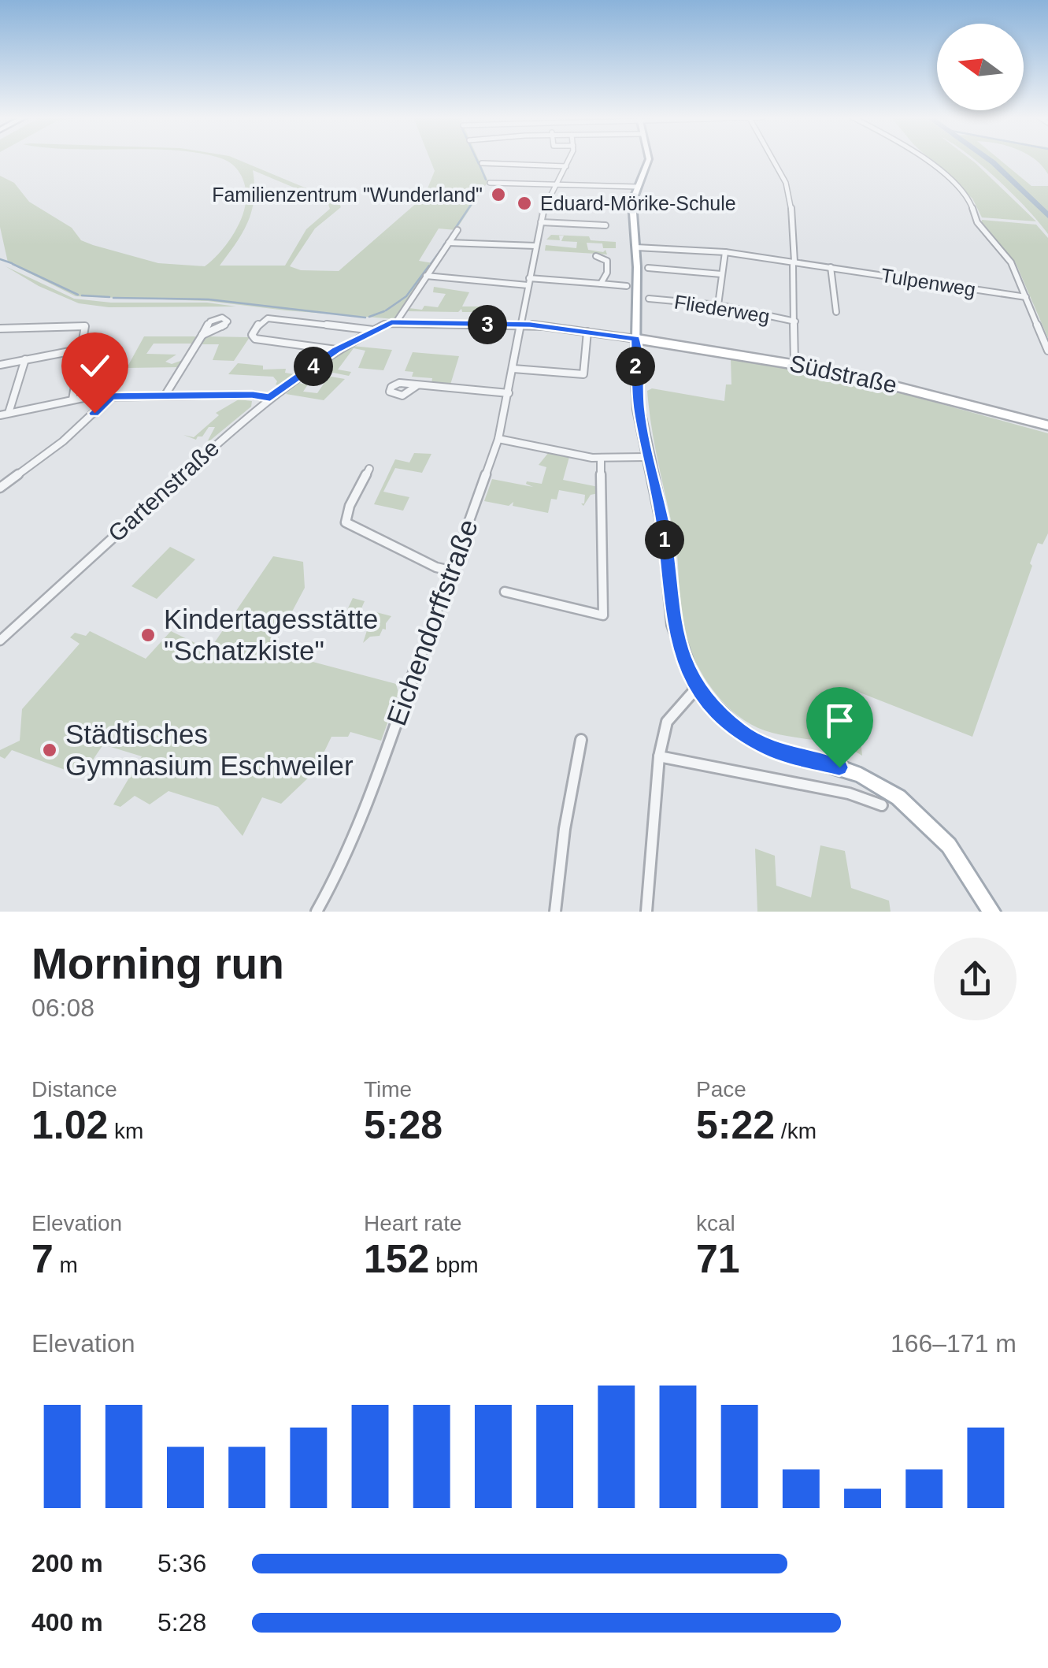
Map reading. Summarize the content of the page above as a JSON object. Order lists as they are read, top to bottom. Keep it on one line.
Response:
{"streets":{"main road":["Südstraße"],"street":["Tulpenweg","Fliederweg","Gartenstraße","Eichendorffstraße"]},"places":["Familienzentrum \"Wunderland\"","Eduard-Mörike-Schule","Kindertagesstätte \"Schatzkiste\"","Städtisches Gymnasium Eschweiler"],"north":"left","page":{"pins":["3","2","4","1"],"heading":["Morning run","06:08"],"stats":[["Distance","1.02 km"],["Time","5:28"],["Pace","5:22 /km"],["Elevation","7 m"],["Heart rate","152 bpm"],["kcal","71"]],"chart":["Elevation","166–171 m"],"list":[{"name":"200 m","note":"5:36"},{"name":"400 m","note":"5:28"}]}}
